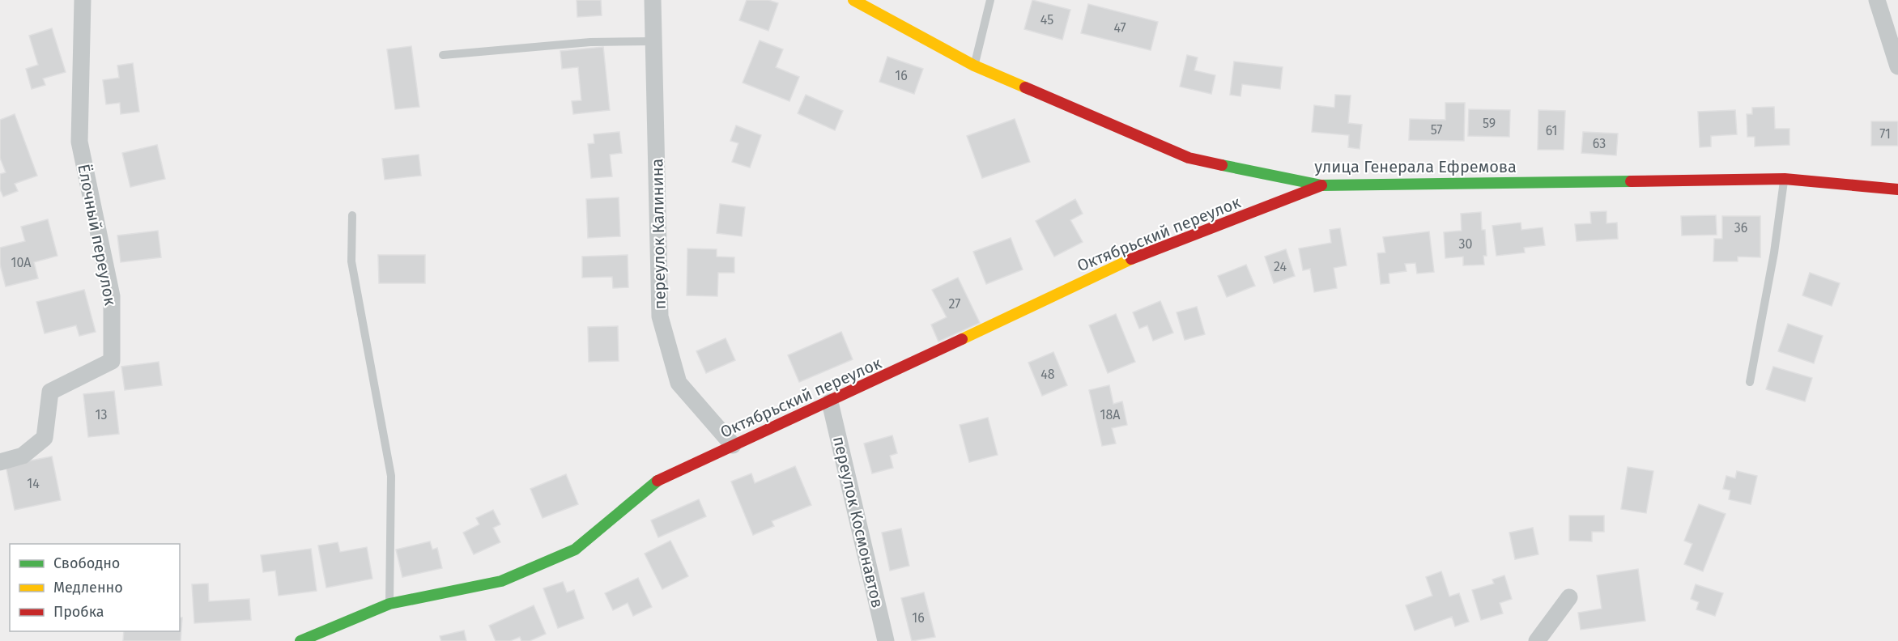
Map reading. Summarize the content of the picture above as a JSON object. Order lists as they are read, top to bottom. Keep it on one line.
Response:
{"streets":{"street":["улица Генерала Ефремова","переулок Калинина","Октябрьский переулок","Ёлочный переулок","переулок Космонавтов"]},"crossings":[["улица Генерала Ефремова","Октябрьский переулок"],["переулок Калинина","Октябрьский переулок"],["Октябрьский переулок","переулок Космонавтов"]],"house_numbers":["45","47","16","59","57","61","71","63","36","30","10А","24","27","48","13","18А","14","16"],"legend":["Свободно","Медленно","Пробка"]}
